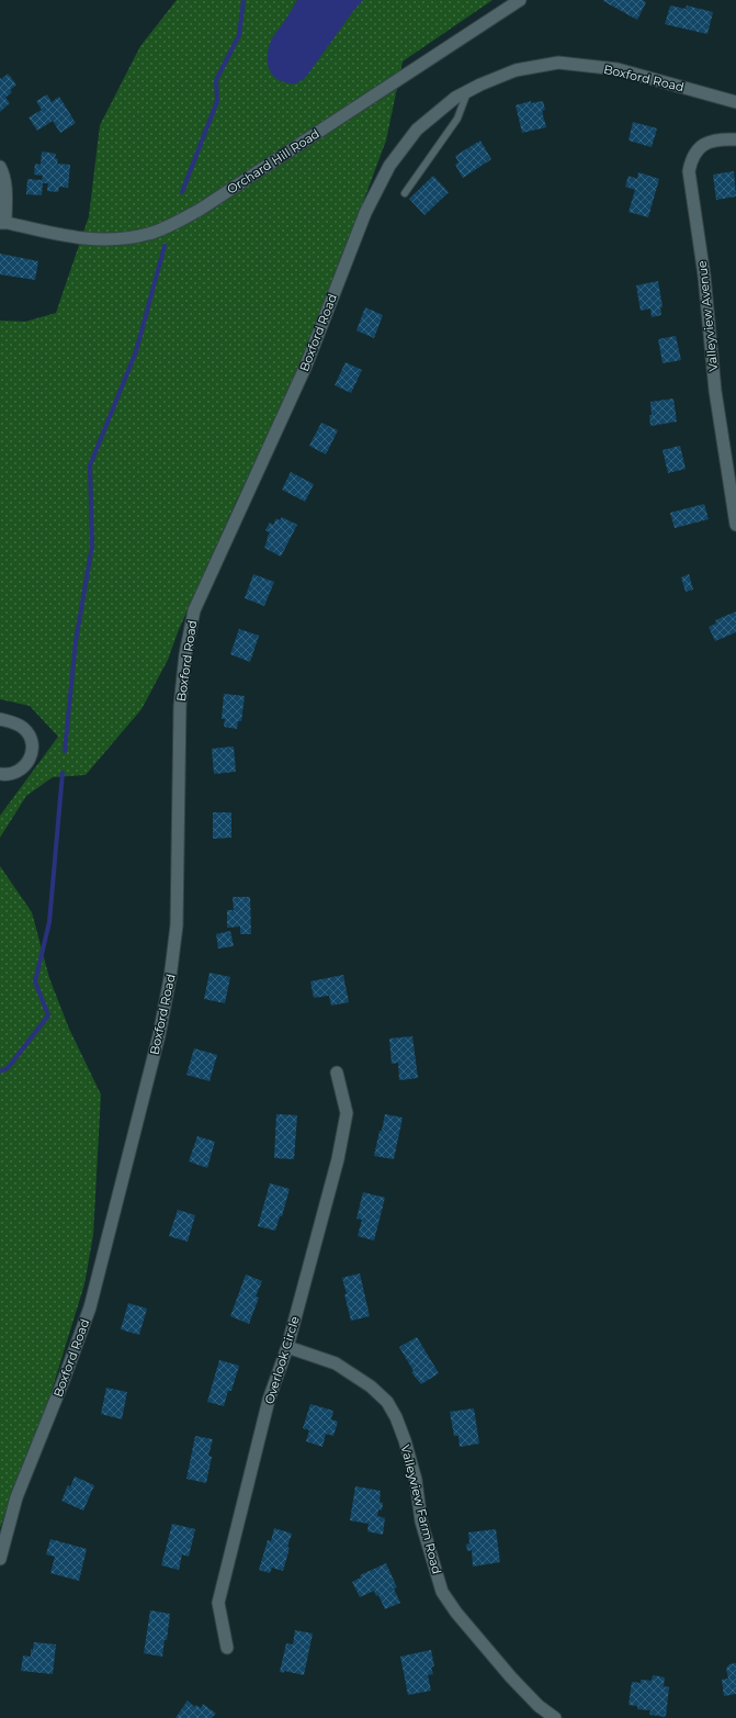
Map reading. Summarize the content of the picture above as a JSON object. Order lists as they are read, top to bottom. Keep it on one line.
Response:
{"streets":{"street":["Boxford Road","Orchard Hill Road","Valleyview Avenue","Overlook Circle","Valleyview Farm Road"]},"crossings":[["Overlook Circle","Valleyview Farm Road"]]}
